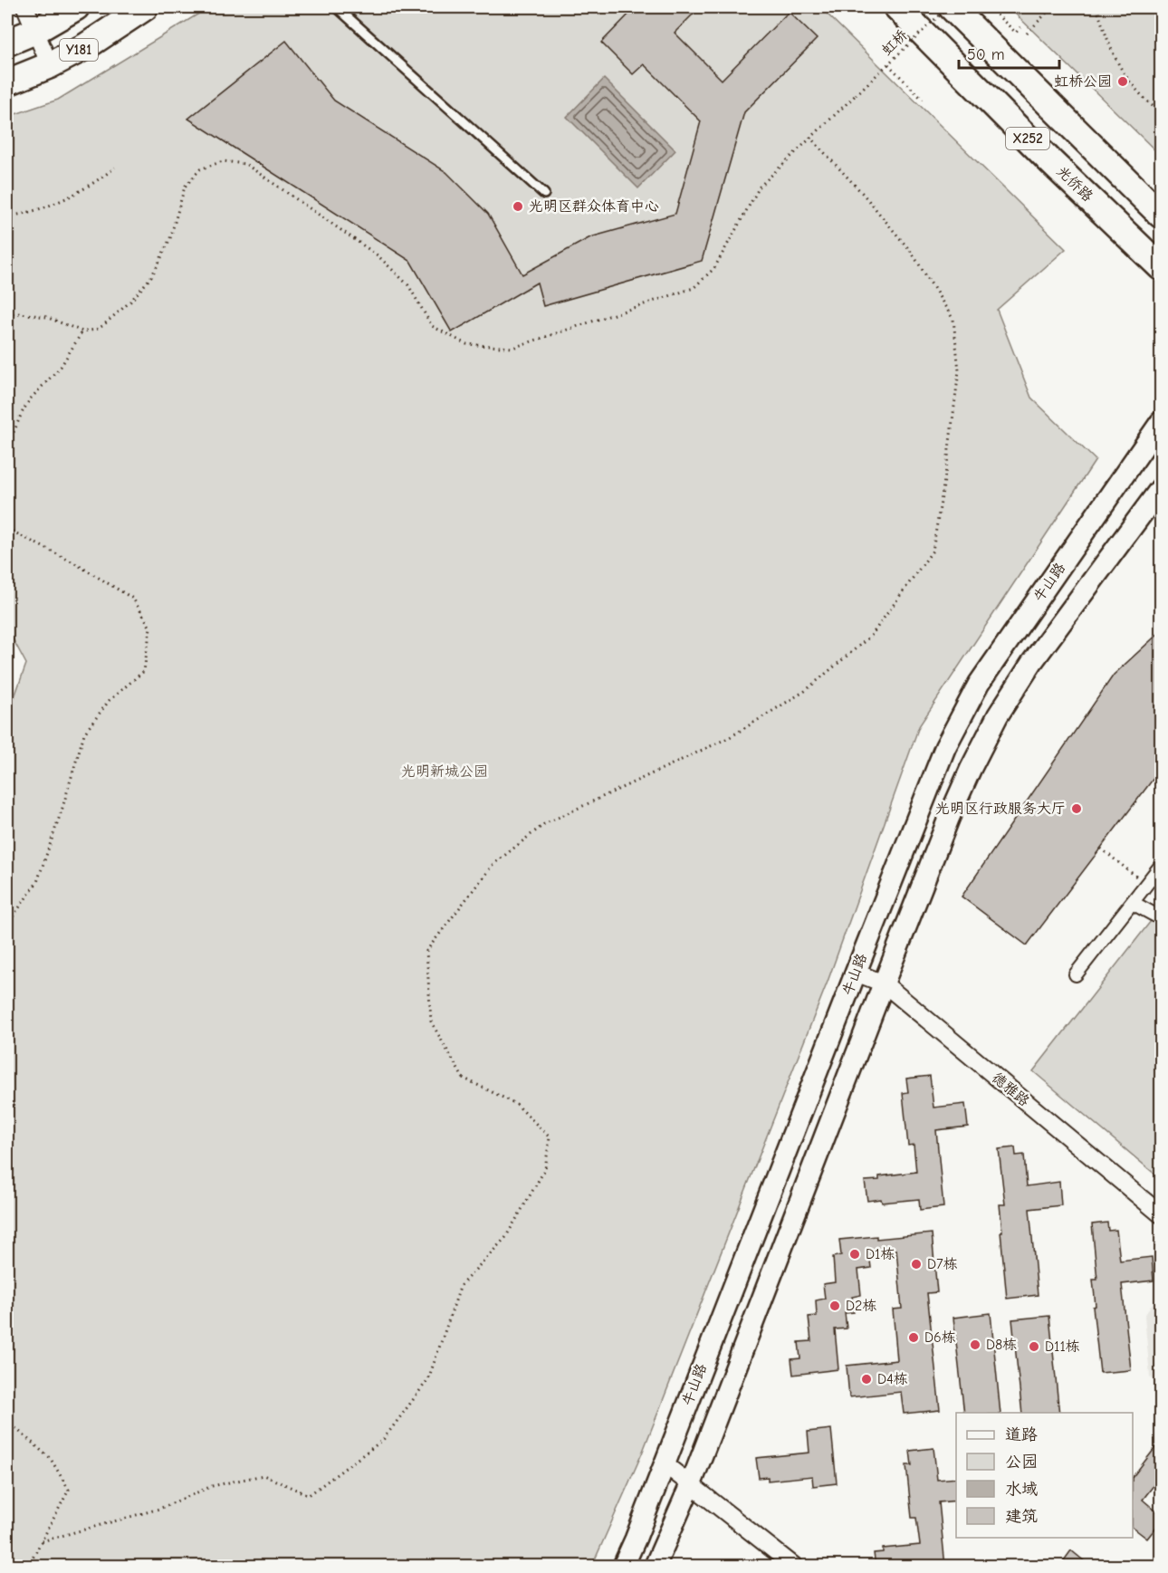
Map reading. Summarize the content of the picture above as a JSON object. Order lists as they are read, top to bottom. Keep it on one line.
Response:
{"streets":{"main road":["Y181","X252","光侨路"],"street":["牛山路","德雅路"],"path":["虹桥"]},"crossings":[["虹桥","X252"],["牛山路","德雅路"]],"parks":["光明新城公园"],"places":["虹桥公园","光明区群众体育中心","光明区行政服务大厅","D1栋","D7栋","D2栋","D6栋","D8栋","D11栋","D4栋"],"legend":["道路","公园","水域","建筑"],"scale_bar":"50 m"}
